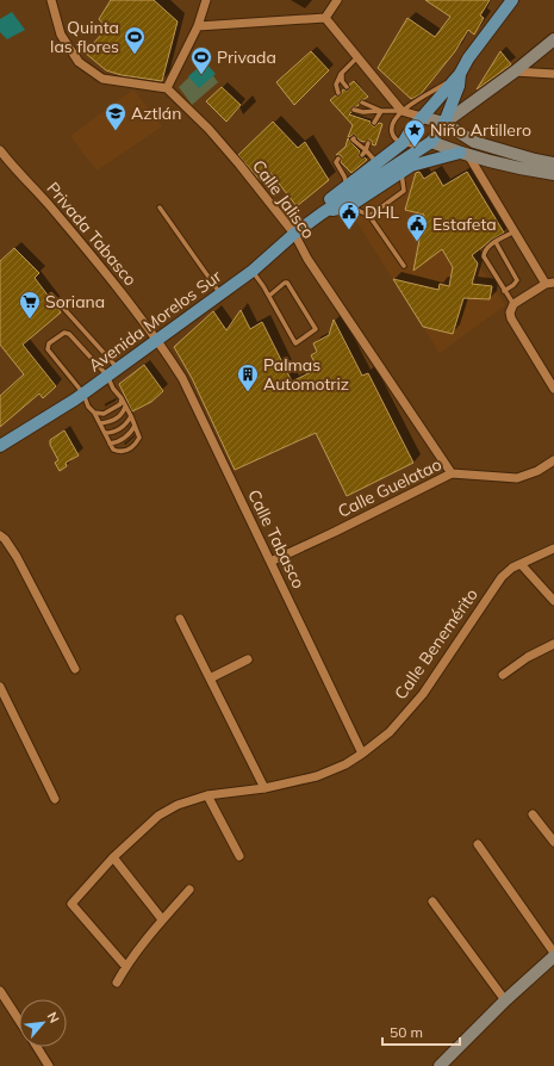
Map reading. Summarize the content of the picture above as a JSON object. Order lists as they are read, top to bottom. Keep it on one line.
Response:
{"streets":{"main road":["Avenida Morelos Sur"],"street":["Calle Jalisco","Privada Tabasco","Calle Guelatao","Calle Tabasco","Calle Benemérito"]},"crossings":[["Calle Jalisco","Avenida Morelos Sur"],["Calle Jalisco","Calle Guelatao"],["Privada Tabasco","Avenida Morelos Sur"],["Privada Tabasco","Calle Tabasco"],["Avenida Morelos Sur","Calle Tabasco"],["Calle Guelatao","Calle Tabasco"],["Calle Tabasco","Calle Benemérito"]],"places":{"sports":["Quinta las flores","Privada"],"school or university":["Aztlán"],"place":["Niño Artillero"],"public building":["DHL","Estafeta"],"supermarket":["Soriana"],"building":["Palmas Automotriz"]},"scale_bar":"50 m","north":"top right"}
